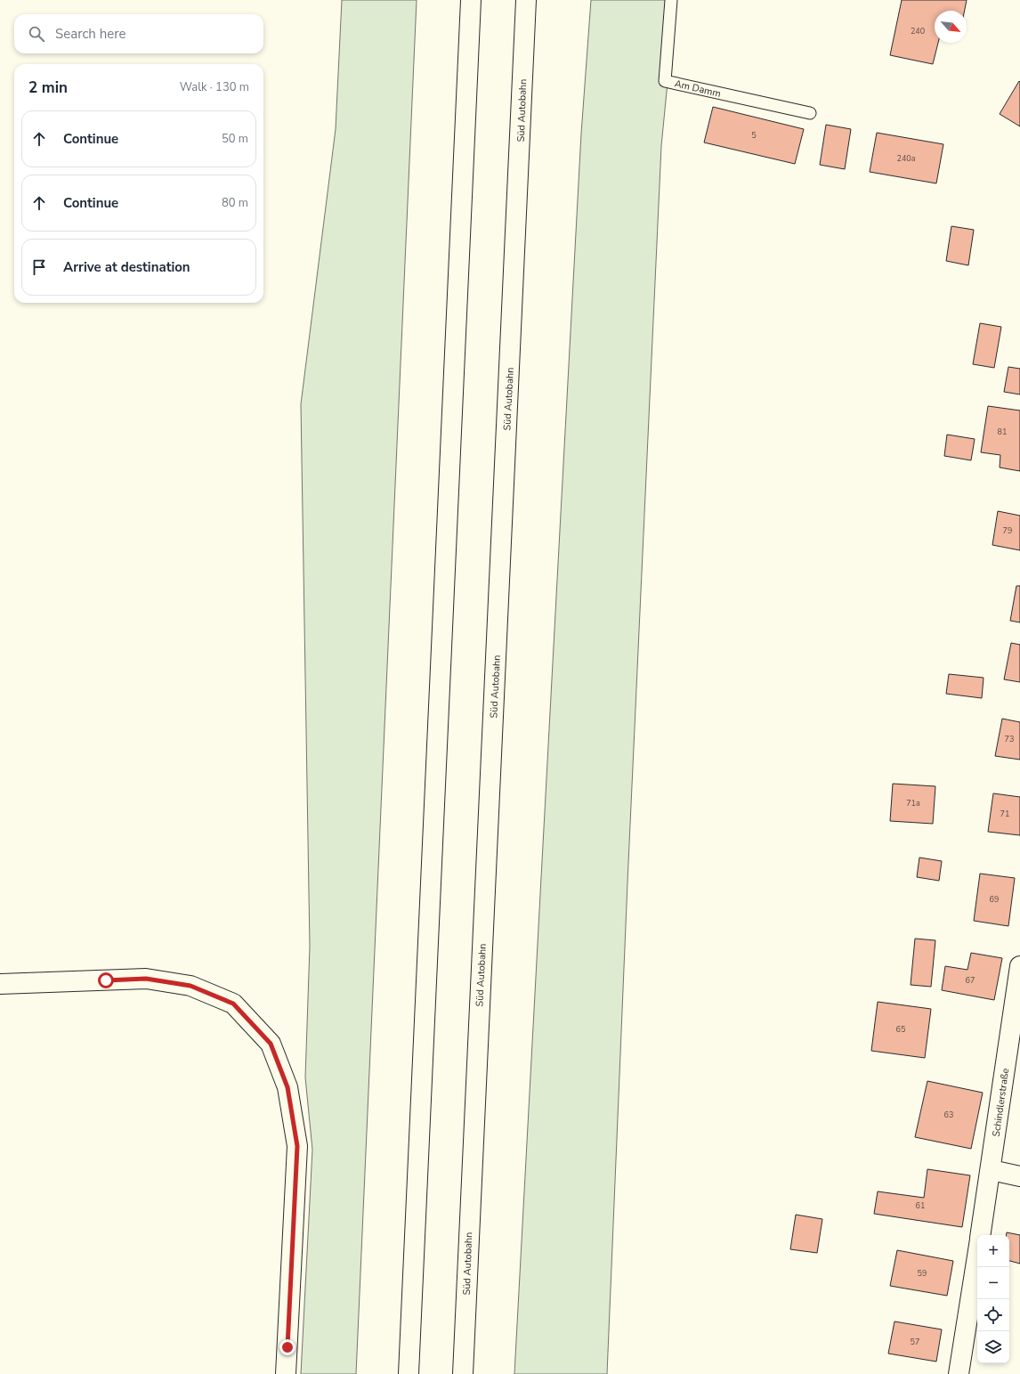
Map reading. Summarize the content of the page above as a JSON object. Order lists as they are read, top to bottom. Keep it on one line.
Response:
{"streets":{"main road":["Süd Autobahn","Schindlerstraße"],"lane":["Am Damm"]},"house_numbers":["240","5","240a","81","79","73","71a","71","69","67","65","63","61","59","57"],"north":"bottom right","page":{"search":"Search here","heading":["2 min","Walk · 130 m"],"list":[["Continue","50 m"],["Continue","80 m"],"Arrive at destination"],"map_buttons":["+","−"]}}
